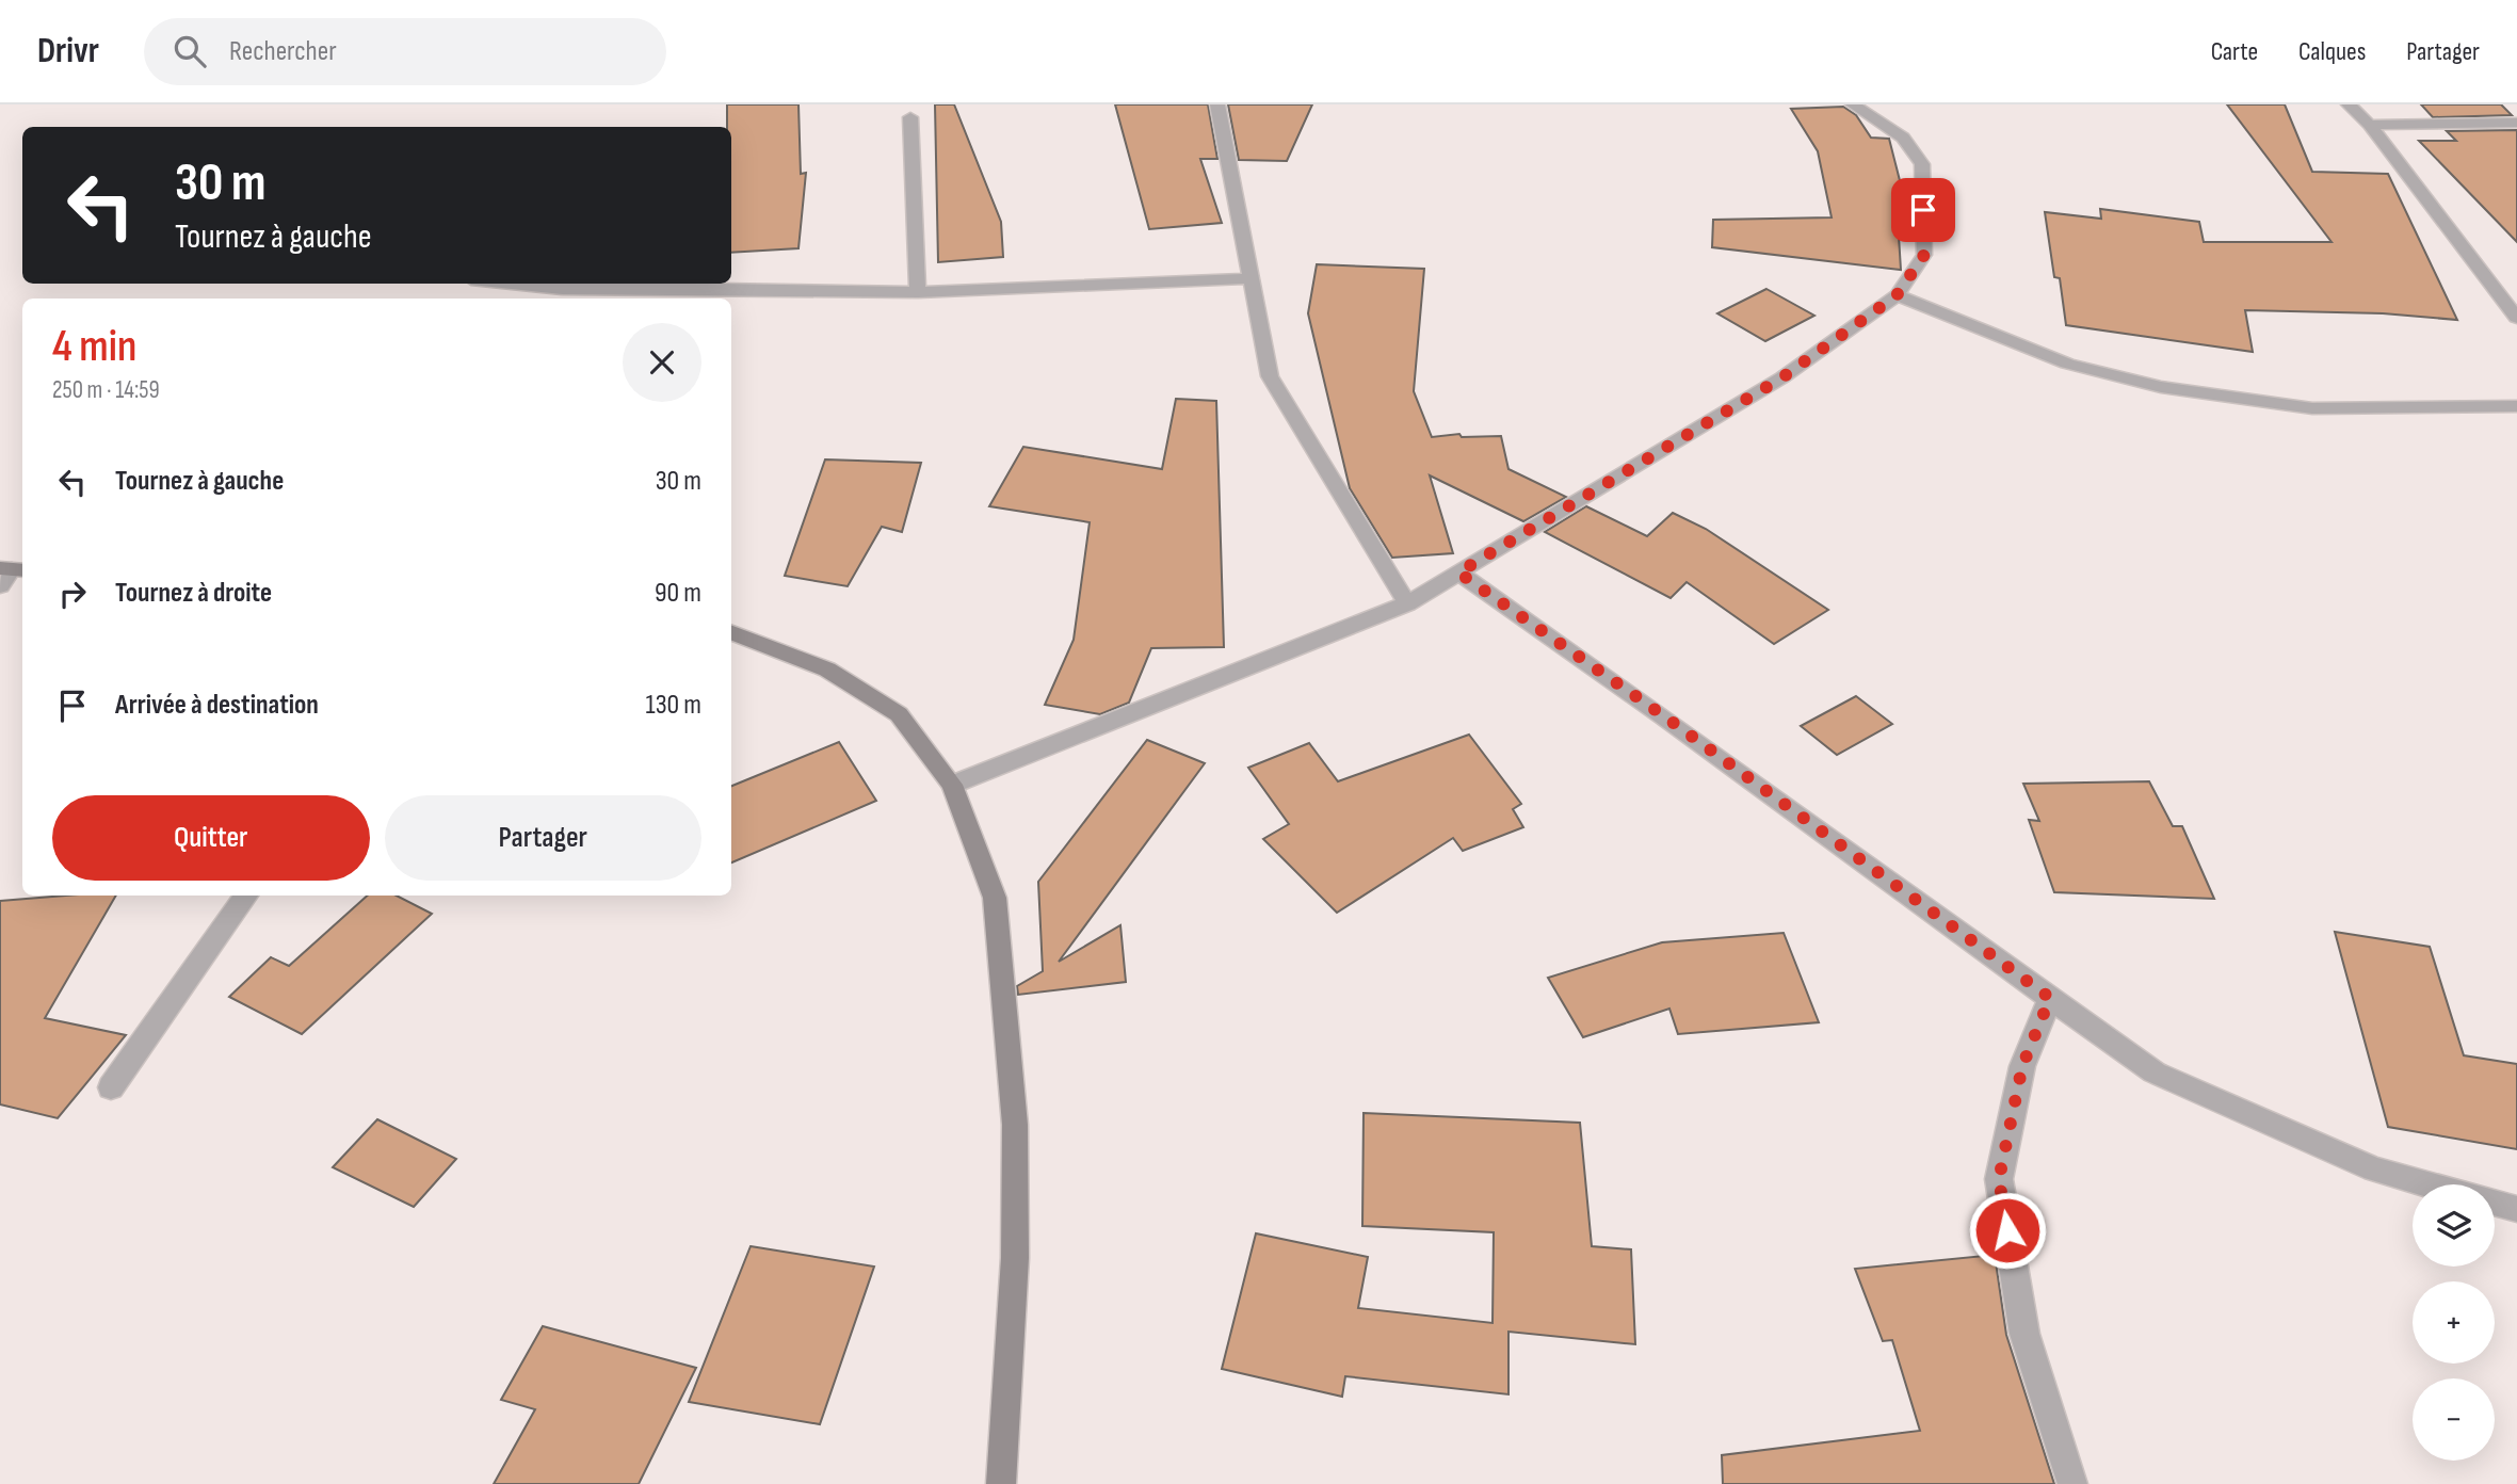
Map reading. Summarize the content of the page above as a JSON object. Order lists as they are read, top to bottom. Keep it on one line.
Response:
{"page":{"header":"Drivr","search":"Rechercher","nav":["Carte","Calques","Partager"],"turn":["30 m","Tournez à gauche"],"heading":["4 min","250 m · 14:59"],"list":[{"name":"Tournez à gauche","value":"30 m"},{"name":"Tournez à droite","value":"90 m"},{"name":"Arrivée à destination","value":"130 m"}],"buttons":["Quitter","Partager"],"map_buttons":["+","−"]}}
